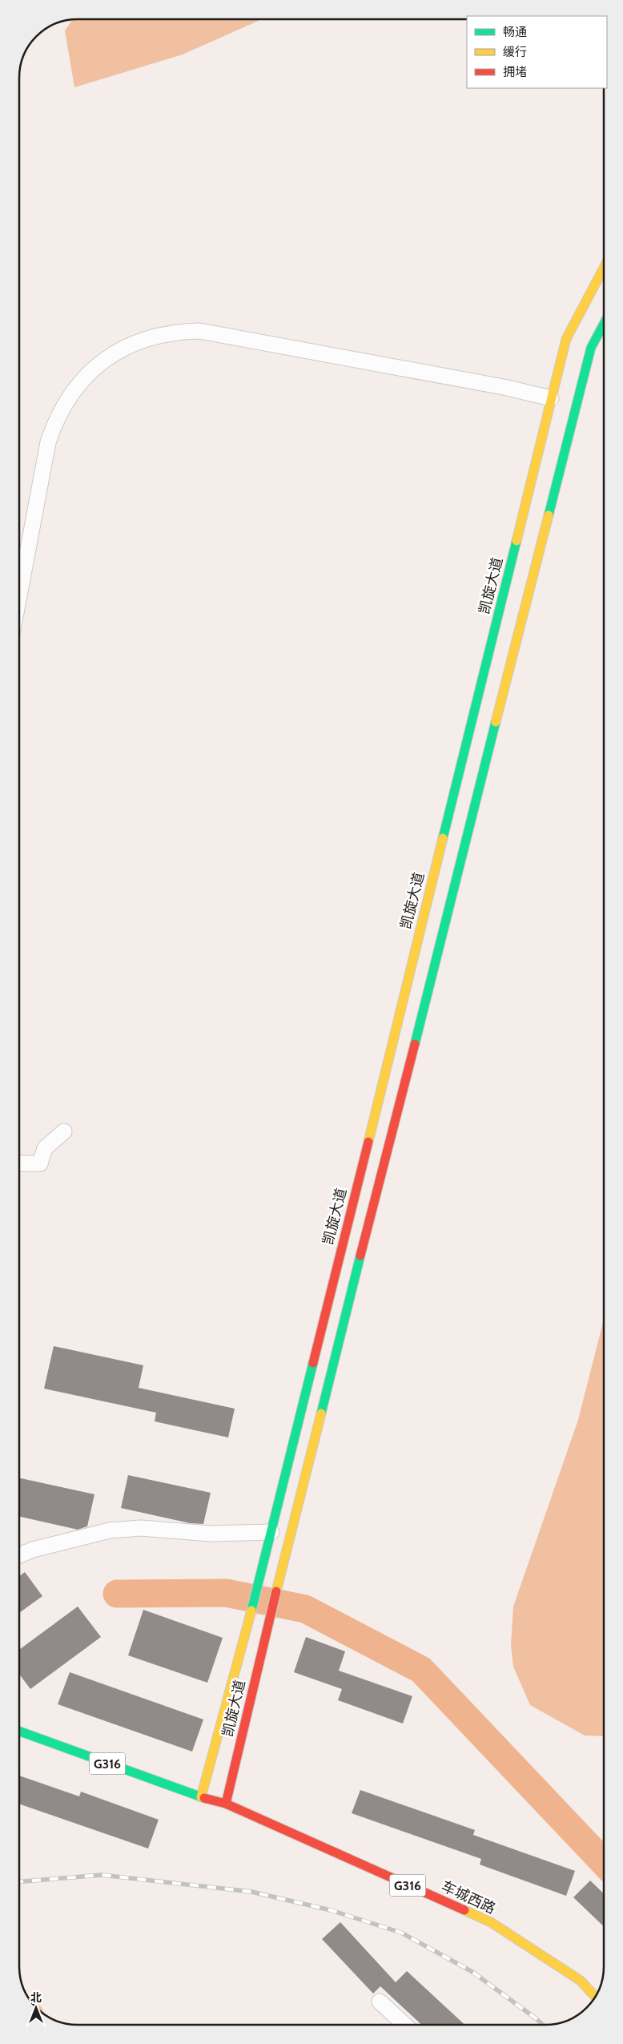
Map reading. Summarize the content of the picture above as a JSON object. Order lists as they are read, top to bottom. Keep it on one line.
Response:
{"streets":{"main road":["凯旋大道","G316","车城西路"]},"crossings":[["凯旋大道","G316"],["凯旋大道","车城西路"],["G316","车城西路"]],"legend":["畅通","缓行","拥堵"],"north":"top"}
